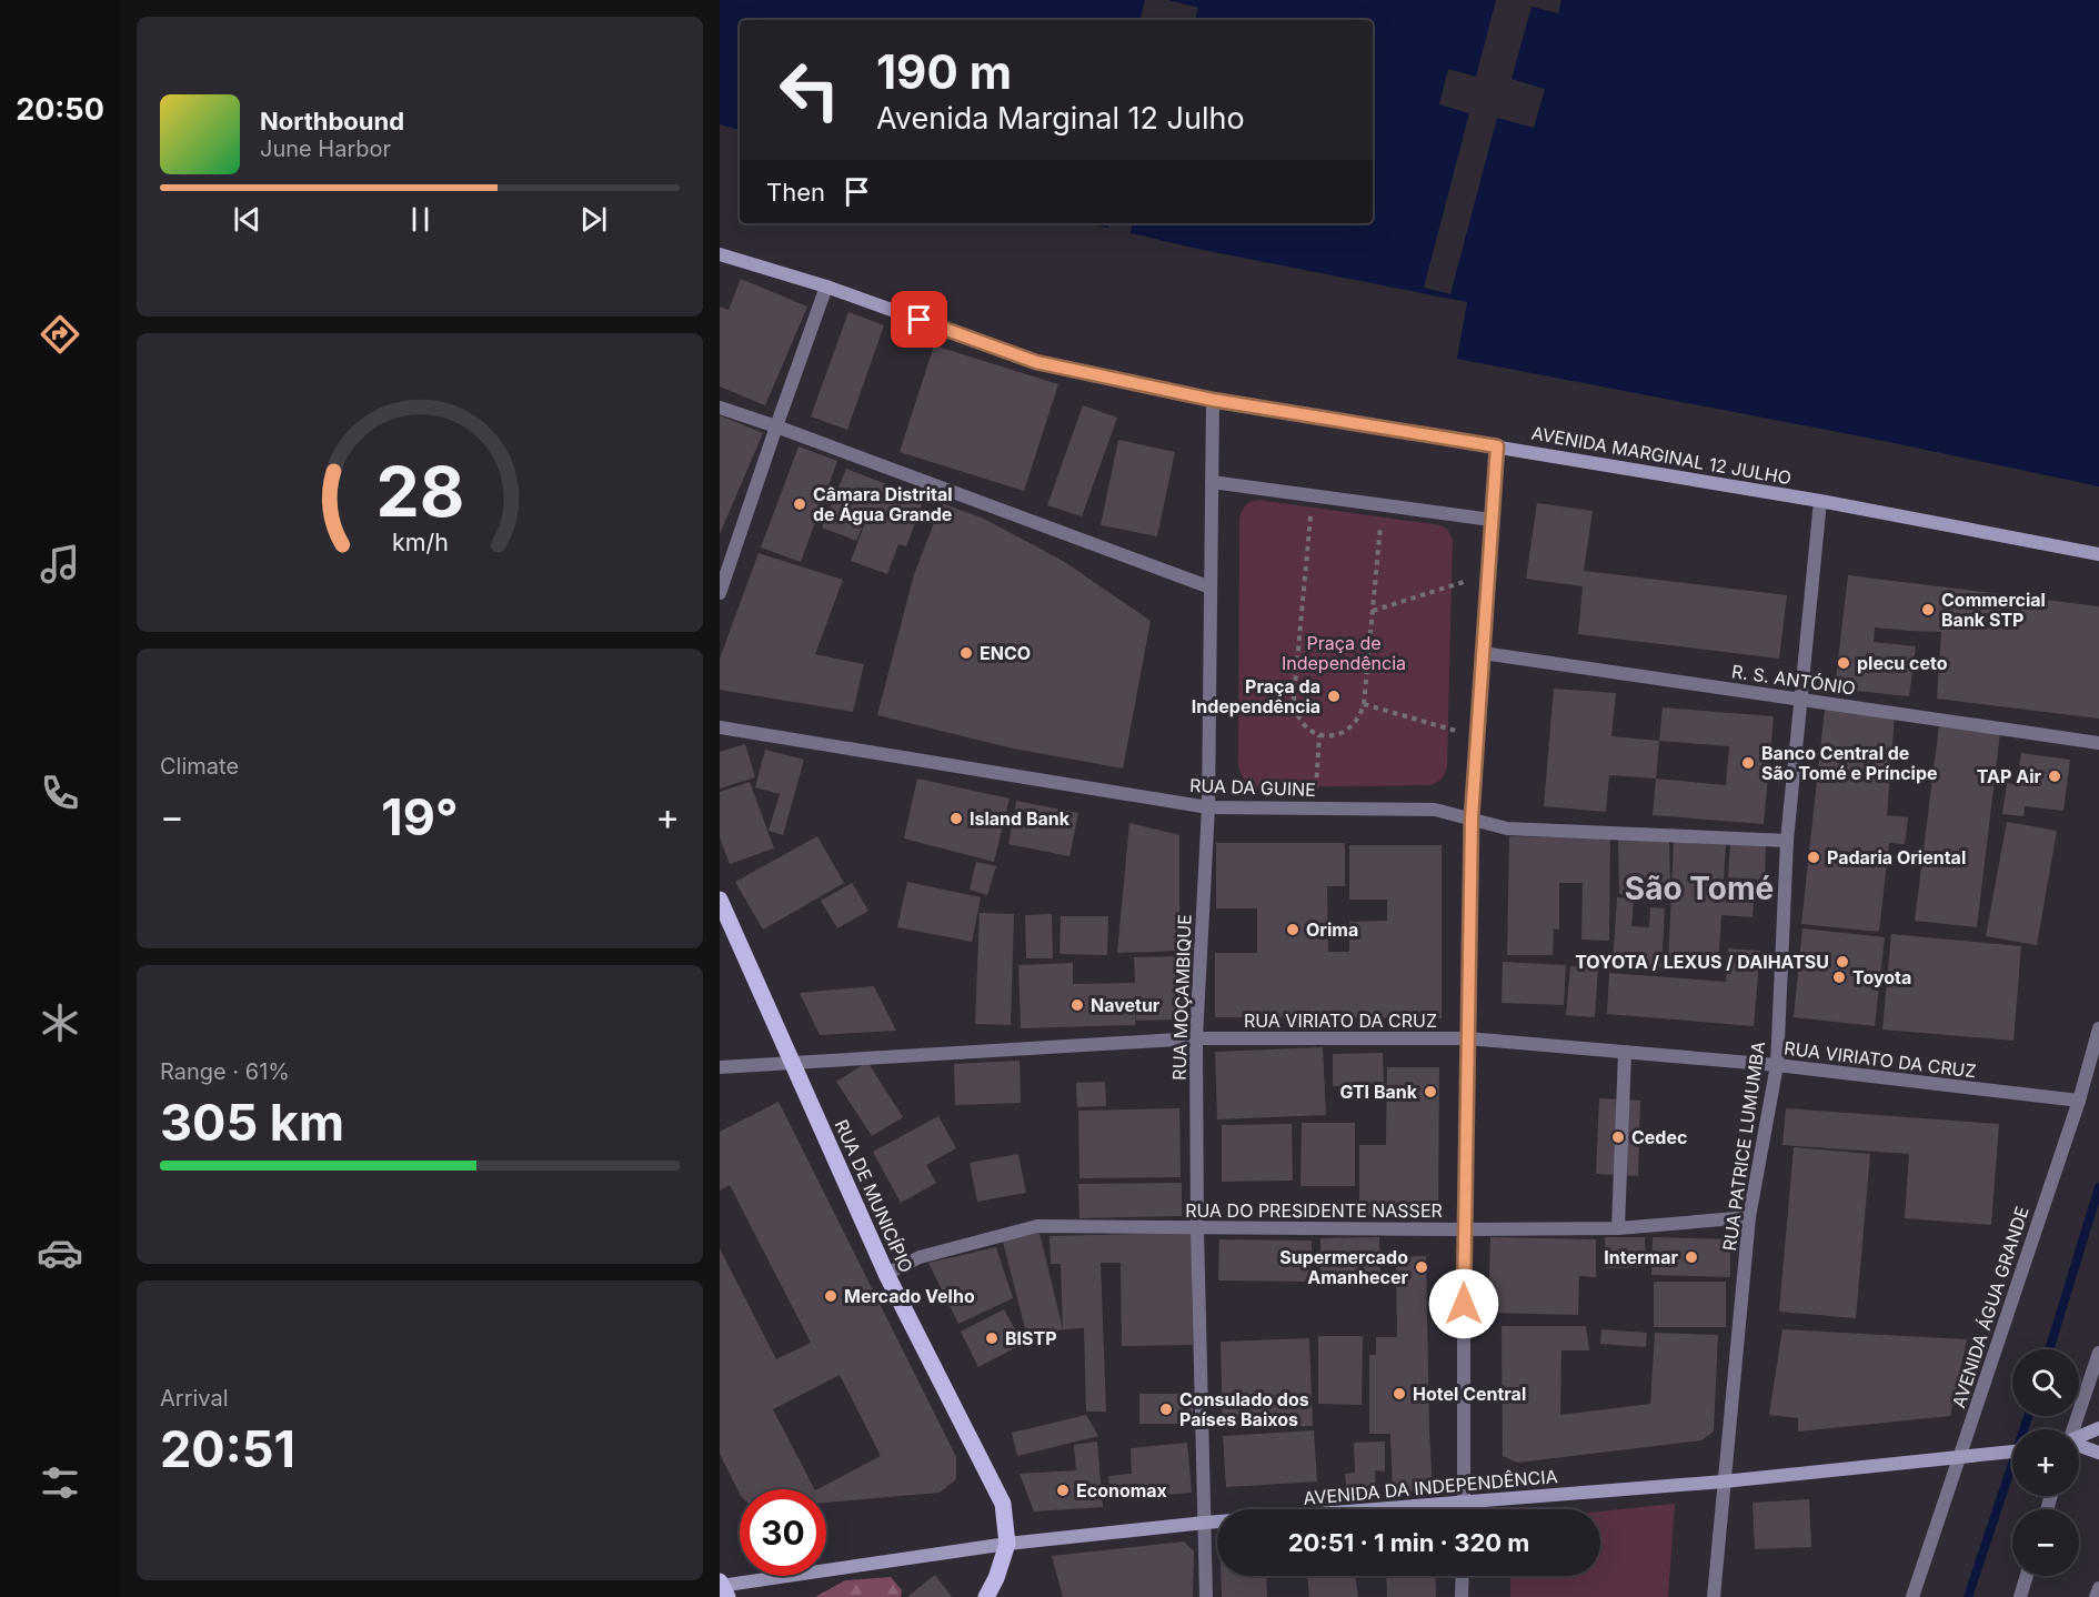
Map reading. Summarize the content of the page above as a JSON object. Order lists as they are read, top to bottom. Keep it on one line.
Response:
{"streets":{"main road":["AVENIDA MARGINAL 12 JULHO","RUA DE MUNICÍPIO","AVENIDA DA INDEPENDÊNCIA"],"street":["R. S. ANTÓNIO","RUA DA GUINE","RUA MOÇAMBIQUE","RUA VIRIATO DA CRUZ","RUA PATRICE LUMUMBA","RUA DO PRESIDENTE NASSER","AVENIDA ÁGUA GRANDE"]},"crossings":[["AVENIDA MARGINAL 12 JULHO","RUA MOÇAMBIQUE"],["AVENIDA MARGINAL 12 JULHO","RUA PATRICE LUMUMBA"],["R. S. ANTÓNIO","RUA PATRICE LUMUMBA"],["RUA DA GUINE","RUA MOÇAMBIQUE"],["RUA DA GUINE","RUA PATRICE LUMUMBA"],["RUA MOÇAMBIQUE","RUA VIRIATO DA CRUZ"],["RUA MOÇAMBIQUE","RUA DO PRESIDENTE NASSER"],["RUA MOÇAMBIQUE","AVENIDA DA INDEPENDÊNCIA"],["RUA VIRIATO DA CRUZ","RUA PATRICE LUMUMBA"],["RUA VIRIATO DA CRUZ","RUA DE MUNICÍPIO"],["RUA VIRIATO DA CRUZ","AVENIDA ÁGUA GRANDE"],["RUA PATRICE LUMUMBA","RUA DO PRESIDENTE NASSER"],["RUA PATRICE LUMUMBA","AVENIDA DA INDEPENDÊNCIA"],["RUA DE MUNICÍPIO","RUA DO PRESIDENTE NASSER"],["RUA DE MUNICÍPIO","AVENIDA DA INDEPENDÊNCIA"],["AVENIDA ÁGUA GRANDE","AVENIDA DA INDEPENDÊNCIA"]],"districts":["São Tomé"],"parks":["Praça de Independência"],"places":["Câmara Distrital de Água Grande","Commercial Bank STP","ENCO","plecu ceto","Praça da Independência","Banco Central de São Tomé e Príncipe","TAP Air","Island Bank","Padaria Oriental","Orima","TOYOTA / LEXUS / DAIHATSU","Toyota","Navetur","GTI Bank","Cedec","Intermar","Supermercado Amanhecer","Mercado Velho","BISTP","Hotel Central","Consulado dos Países Baixos","Economax"],"page":{"tabs":"20:50","turn":["190 m","Avenida Marginal 12 Julho"],"song":["Northbound","June Harbor"],"then":"Then","tile":["Climate",["Range · 61%","305 km"],["Arrival","20:51"]],"heat":["−","19°","+"],"map_buttons":["+","−"],"limit":"30","trip":"20:51 · 1 min · 320 m","gauge":["28","km/h"]}}
